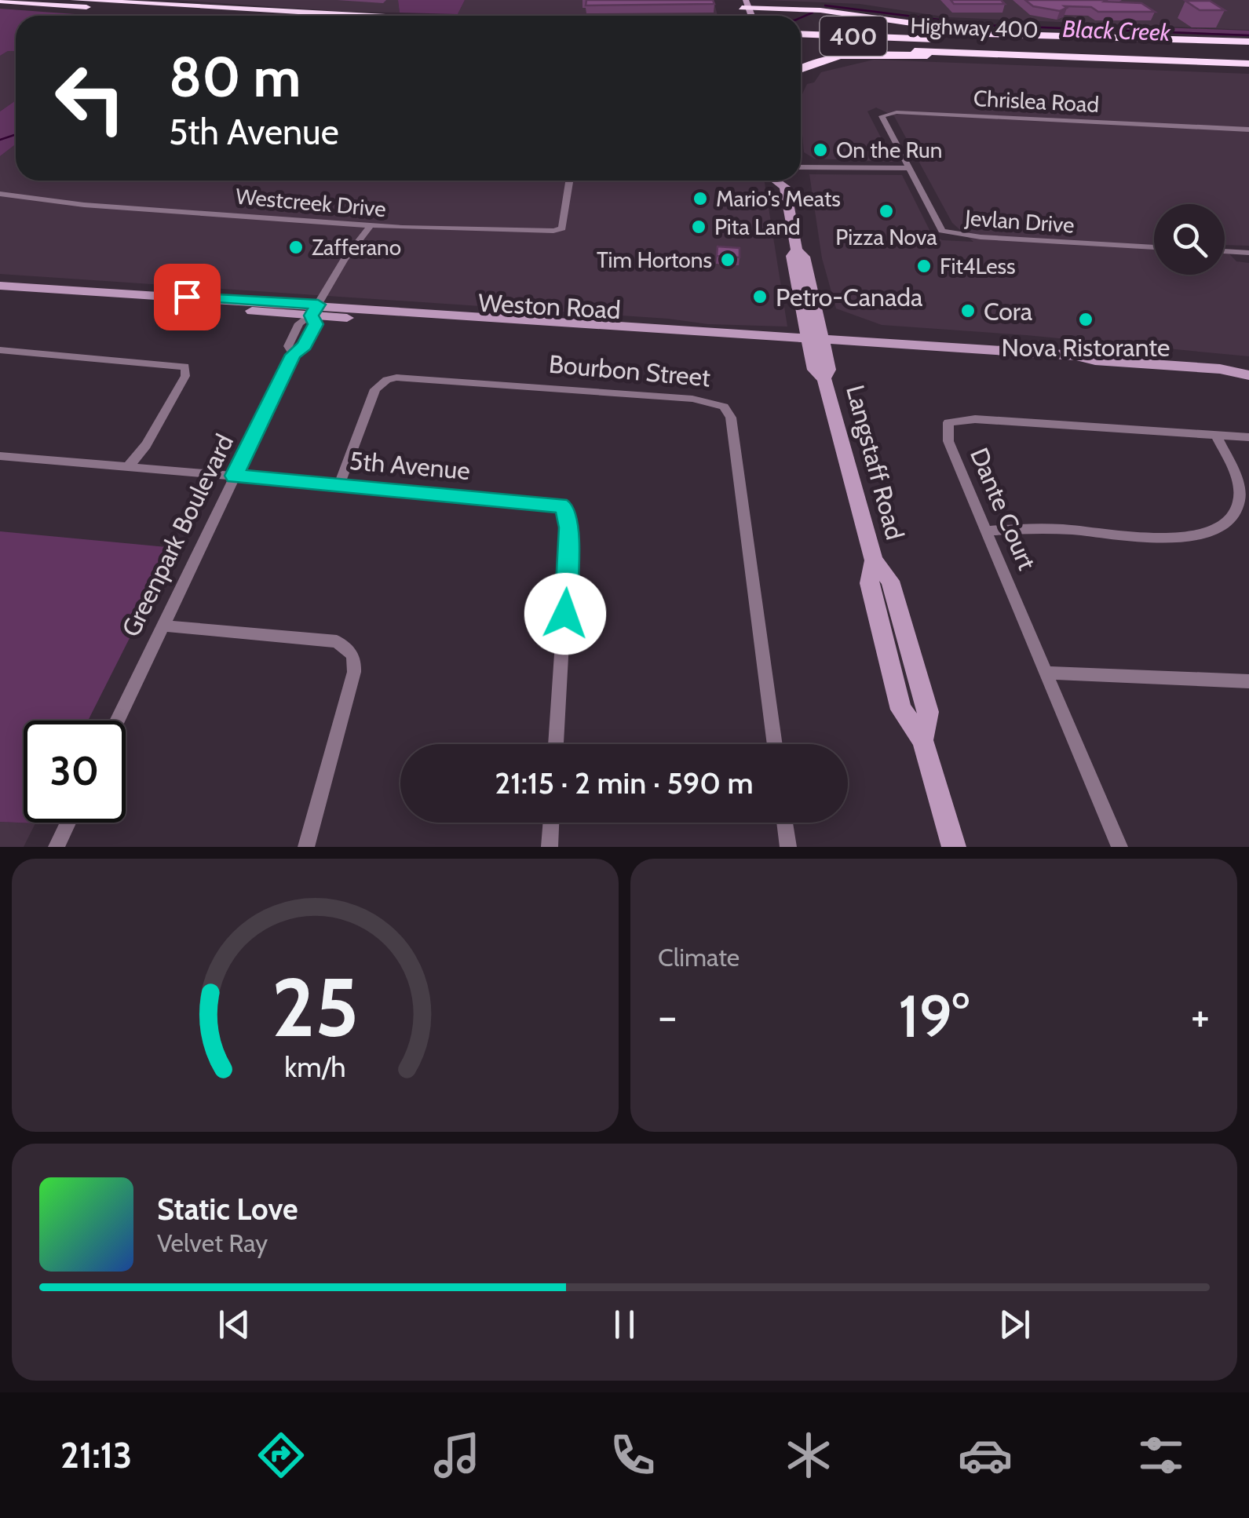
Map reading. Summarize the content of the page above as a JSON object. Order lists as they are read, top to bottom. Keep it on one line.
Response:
{"streets":{"highway":["Highway 400","400"],"main road":["Weston Road","Langstaff Road"],"street":["Chrislea Road","Westcreek Drive","Jevlan Drive","Bourbon Street","5th Avenue","Dante Court","Greenpark Boulevard"]},"crossings":[["Chrislea Road","Jevlan Drive"],["Weston Road","Langstaff Road"],["Weston Road","Greenpark Boulevard"],["Bourbon Street","5th Avenue"],["5th Avenue","Greenpark Boulevard"]],"water":["Black Creek"],"places":["On the Run","Mario's Meats","Pizza Nova","Pita Land","Zafferano","Tim Hortons","Fit4Less","Petro-Canada","Cora","Nova Ristorante"],"page":{"turn":["80 m","5th Avenue"],"limit":"30","trip":"21:15 · 2 min · 590 m","tile":"Climate","heat":["−","19°","+"],"song":["Static Love","Velvet Ray"],"tabs":"21:13","gauge":["25","km/h"]}}
